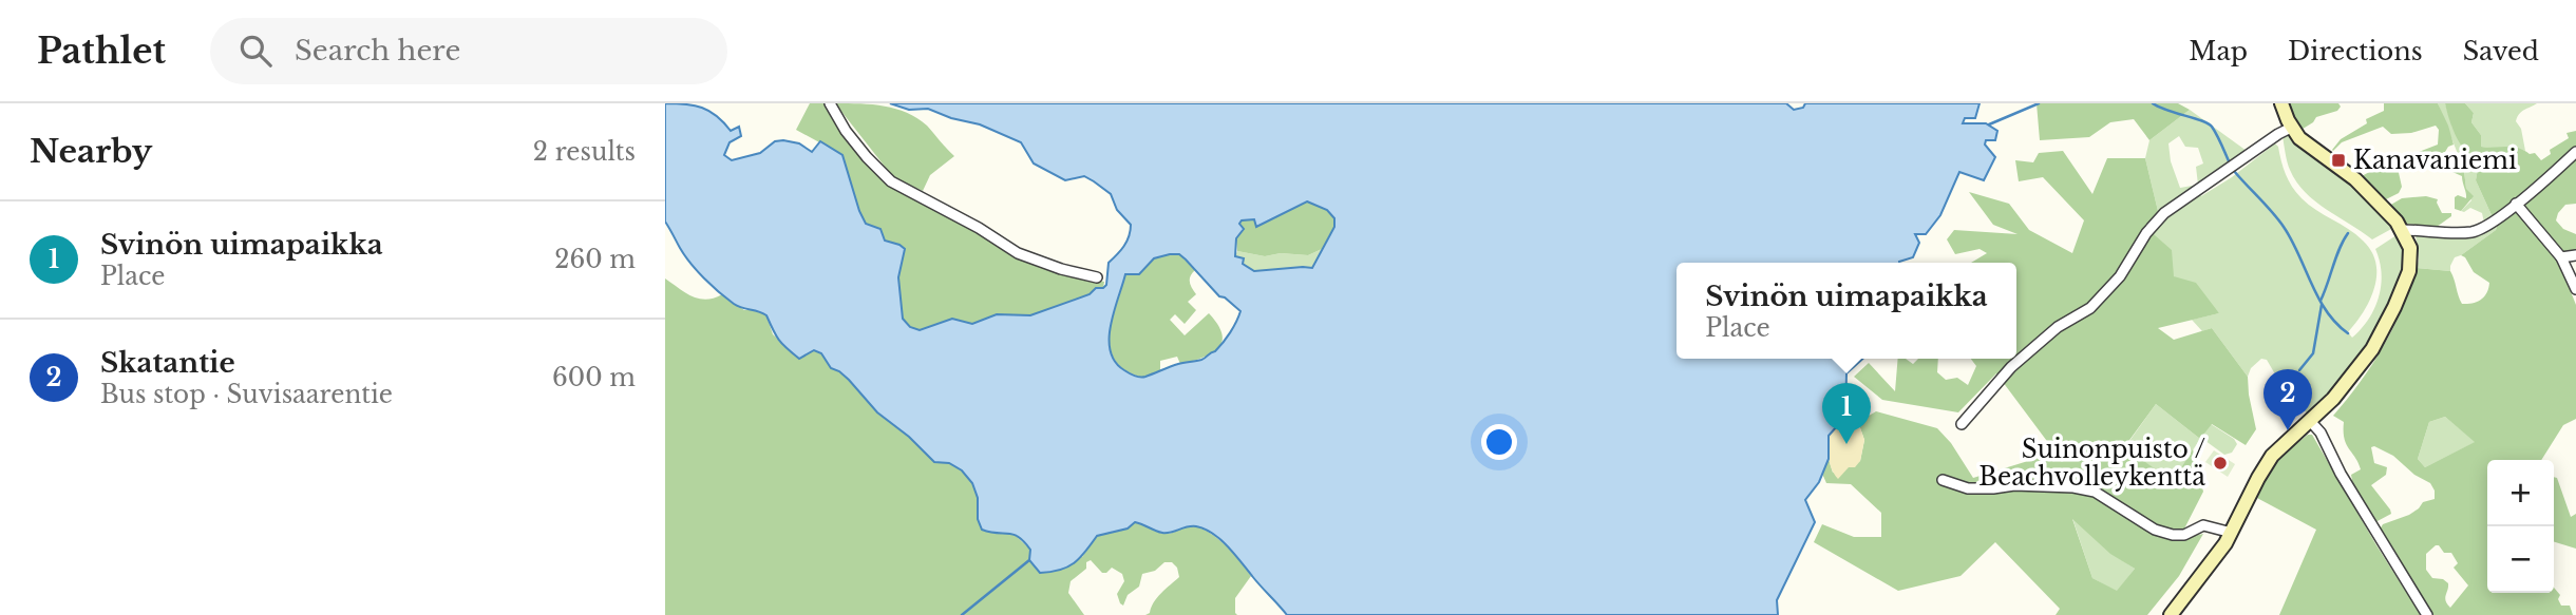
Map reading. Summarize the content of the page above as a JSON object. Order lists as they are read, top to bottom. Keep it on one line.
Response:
{"places":{"transit":["Kanavaniemi"],"other":["Suinonpuisto / Beachvolleykenttä"]},"page":{"header":"Pathlet","search":"Search here","nav":["Map","Directions","Saved"],"heading":["Nearby","2 results"],"list":[{"mark":"1","name":"Svinön uimapaikka","note":"Place","value":"260 m"},{"mark":"2","name":"Skatantie","note":"Bus stop · Suvisaarentie","value":"600 m"}],"popup":["Svinön uimapaikka","Place"],"pins":["2","1"],"map_buttons":["+","−"]}}
